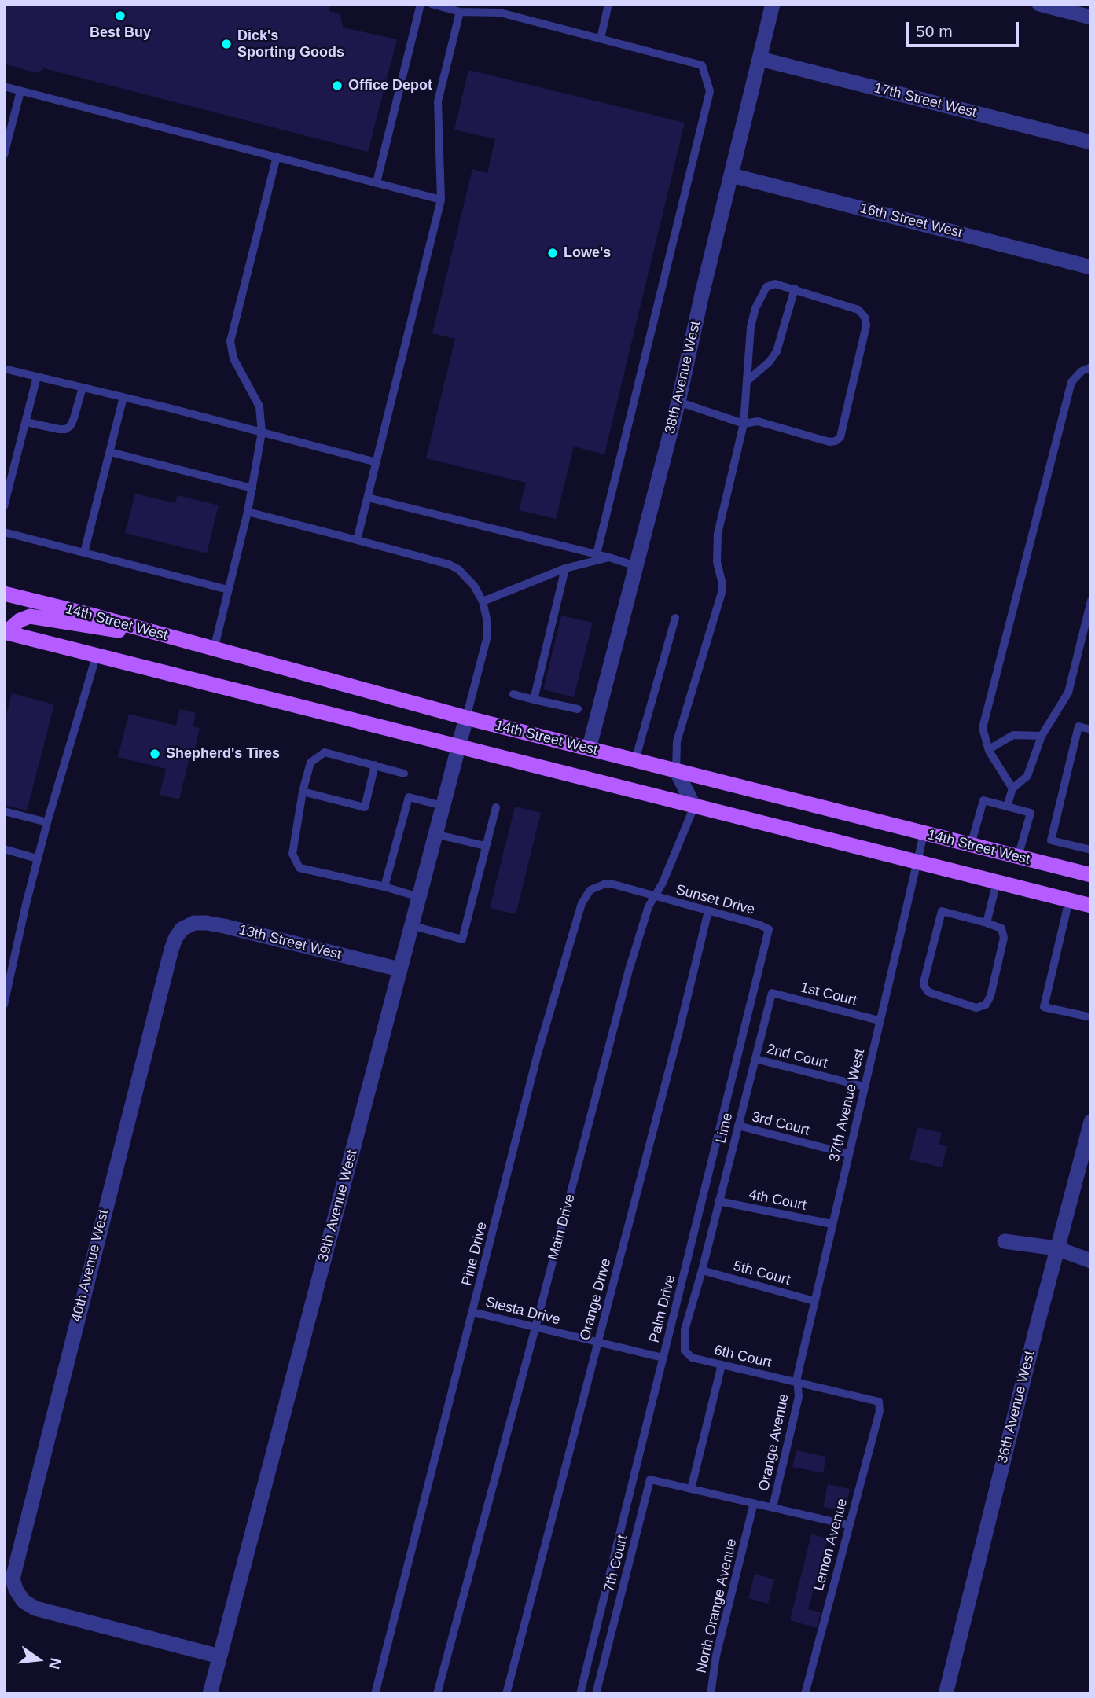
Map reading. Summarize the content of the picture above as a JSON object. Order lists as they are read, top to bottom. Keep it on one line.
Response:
{"streets":{"main road":["14th Street West"],"street":["17th Street West","16th Street West","38th Avenue West","13th Street West","39th Avenue West","40th Avenue West","36th Avenue West"],"lane":["Sunset Drive","1st Court","2nd Court","37th Avenue West","3rd Court","Lime","4th Court","Main Drive","Pine Drive","5th Court","Orange Drive","Palm Drive","Siesta Drive","6th Court","Orange Avenue","Lemon Avenue","7th Court","North Orange Avenue"]},"crossings":[["17th Street West","38th Avenue West"],["16th Street West","38th Avenue West"],["38th Avenue West","14th Street West"],["14th Street West","37th Avenue West"],["14th Street West","39th Avenue West"],["Sunset Drive","Main Drive"],["Sunset Drive","Pine Drive"],["Sunset Drive","Orange Drive"],["Sunset Drive","Palm Drive"],["13th Street West","39th Avenue West"],["13th Street West","40th Avenue West"],["1st Court","37th Avenue West"],["1st Court","Lime"],["2nd Court","37th Avenue West"],["2nd Court","Lime"],["37th Avenue West","3rd Court"],["37th Avenue West","4th Court"],["37th Avenue West","5th Court"],["37th Avenue West","6th Court"],["37th Avenue West","Orange Avenue"],["3rd Court","Lime"],["Lime","4th Court"],["Lime","5th Court"],["Lime","6th Court"],["39th Avenue West","40th Avenue West"],["Main Drive","Pine Drive"],["Main Drive","Siesta Drive"],["Pine Drive","Siesta Drive"],["5th Court","6th Court"],["Orange Drive","Siesta Drive"],["Palm Drive","Siesta Drive"],["6th Court","Orange Avenue"],["6th Court","Lemon Avenue"]],"places":["Best Buy","Dick's Sporting Goods","Office Depot","Lowe's","Shepherd's Tires"],"scale_bar":"50 m","north":"right"}
